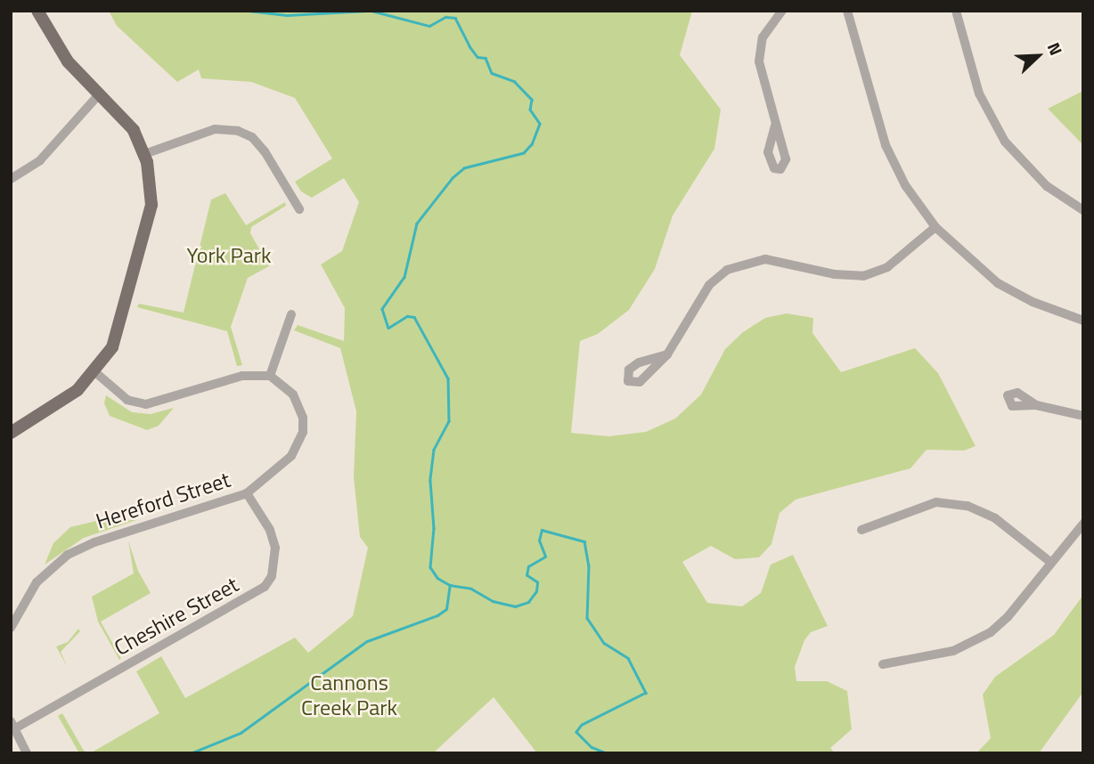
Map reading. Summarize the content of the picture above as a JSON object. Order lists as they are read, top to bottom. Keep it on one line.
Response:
{"streets":{"street":["Hereford Street","Cheshire Street"]},"crossings":[["Hereford Street","Cheshire Street"]],"parks":["York Park","Cannons Creek Park"],"north":"top right"}
